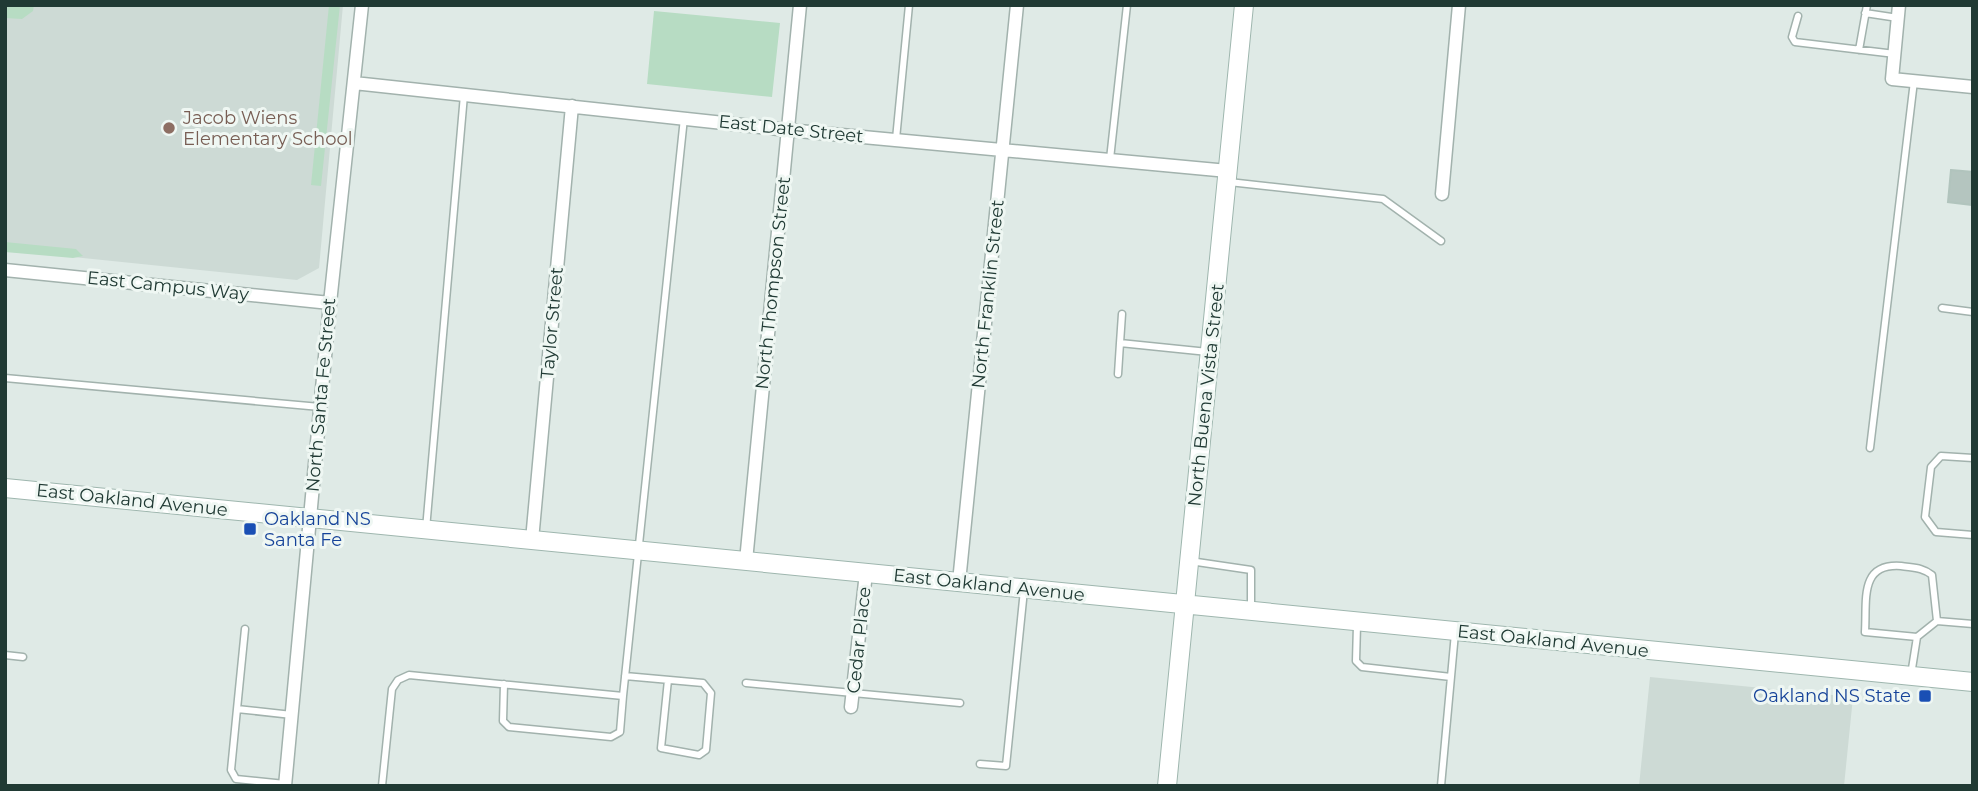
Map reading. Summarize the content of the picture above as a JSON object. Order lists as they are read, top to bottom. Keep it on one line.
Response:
{"streets":{"street":["East Date Street","North Thompson Street","East Campus Way","North Franklin Street","Taylor Street","North Santa Fe Street","North Buena Vista Street","East Oakland Avenue","Cedar Place"]},"crossings":[["East Date Street","North Thompson Street"],["East Date Street","North Franklin Street"],["East Date Street","Taylor Street"],["East Date Street","North Santa Fe Street"],["East Date Street","North Buena Vista Street"],["North Thompson Street","East Oakland Avenue"],["East Campus Way","North Santa Fe Street"],["North Franklin Street","East Oakland Avenue"],["Taylor Street","East Oakland Avenue"],["North Santa Fe Street","East Oakland Avenue"],["North Buena Vista Street","East Oakland Avenue"],["East Oakland Avenue","Cedar Place"]],"places":{"other":["Jacob Wiens Elementary School"],"transit":["Oakland NS Santa Fe","Oakland NS State"]}}
